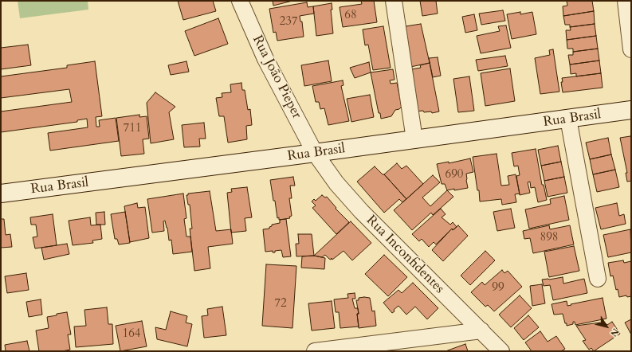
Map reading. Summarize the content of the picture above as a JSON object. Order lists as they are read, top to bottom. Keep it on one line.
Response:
{"streets":{"street":["Rua João Pieper","Rua Brasil","Rua Inconfidentes"]},"crossings":[["Rua João Pieper","Rua Brasil"],["Rua João Pieper","Rua Inconfidentes"],["Rua Brasil","Rua Inconfidentes"]],"house_numbers":["68","237","711","690","898","99","72","164"],"north":"bottom right"}
